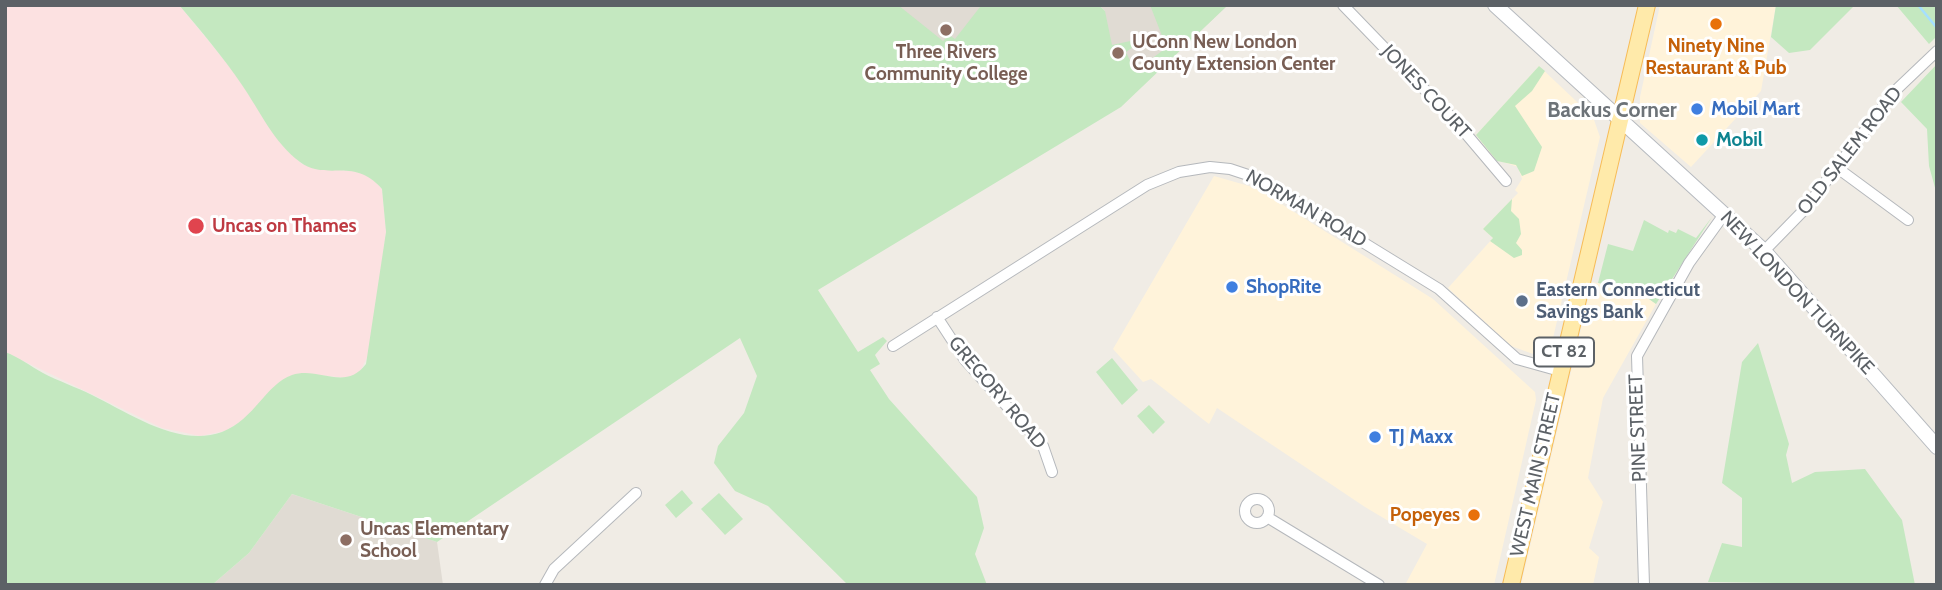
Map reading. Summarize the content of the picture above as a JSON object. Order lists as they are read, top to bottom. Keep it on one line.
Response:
{"streets":{"main road":["NEW LONDON TURNPIKE","CT 82","WEST MAIN STREET"],"street":["JONES COURT","OLD SALEM ROAD","NORMAN ROAD","GREGORY ROAD","PINE STREET"]},"crossings":[["OLD SALEM ROAD","NEW LONDON TURNPIKE"],["NORMAN ROAD","GREGORY ROAD"],["NORMAN ROAD","WEST MAIN STREET"],["NEW LONDON TURNPIKE","CT 82"],["NEW LONDON TURNPIKE","PINE STREET"],["NEW LONDON TURNPIKE","WEST MAIN STREET"],["CT 82","WEST MAIN STREET"]],"districts":["Backus Corner"],"places":["Ninety Nine Restaurant & Pub","Three Rivers Community College","UConn New London County Extension Center","Mobil Mart","Mobil","Uncas on Thames","ShopRite","Eastern Connecticut Savings Bank","TJ Maxx","Popeyes","Uncas Elementary School"]}
